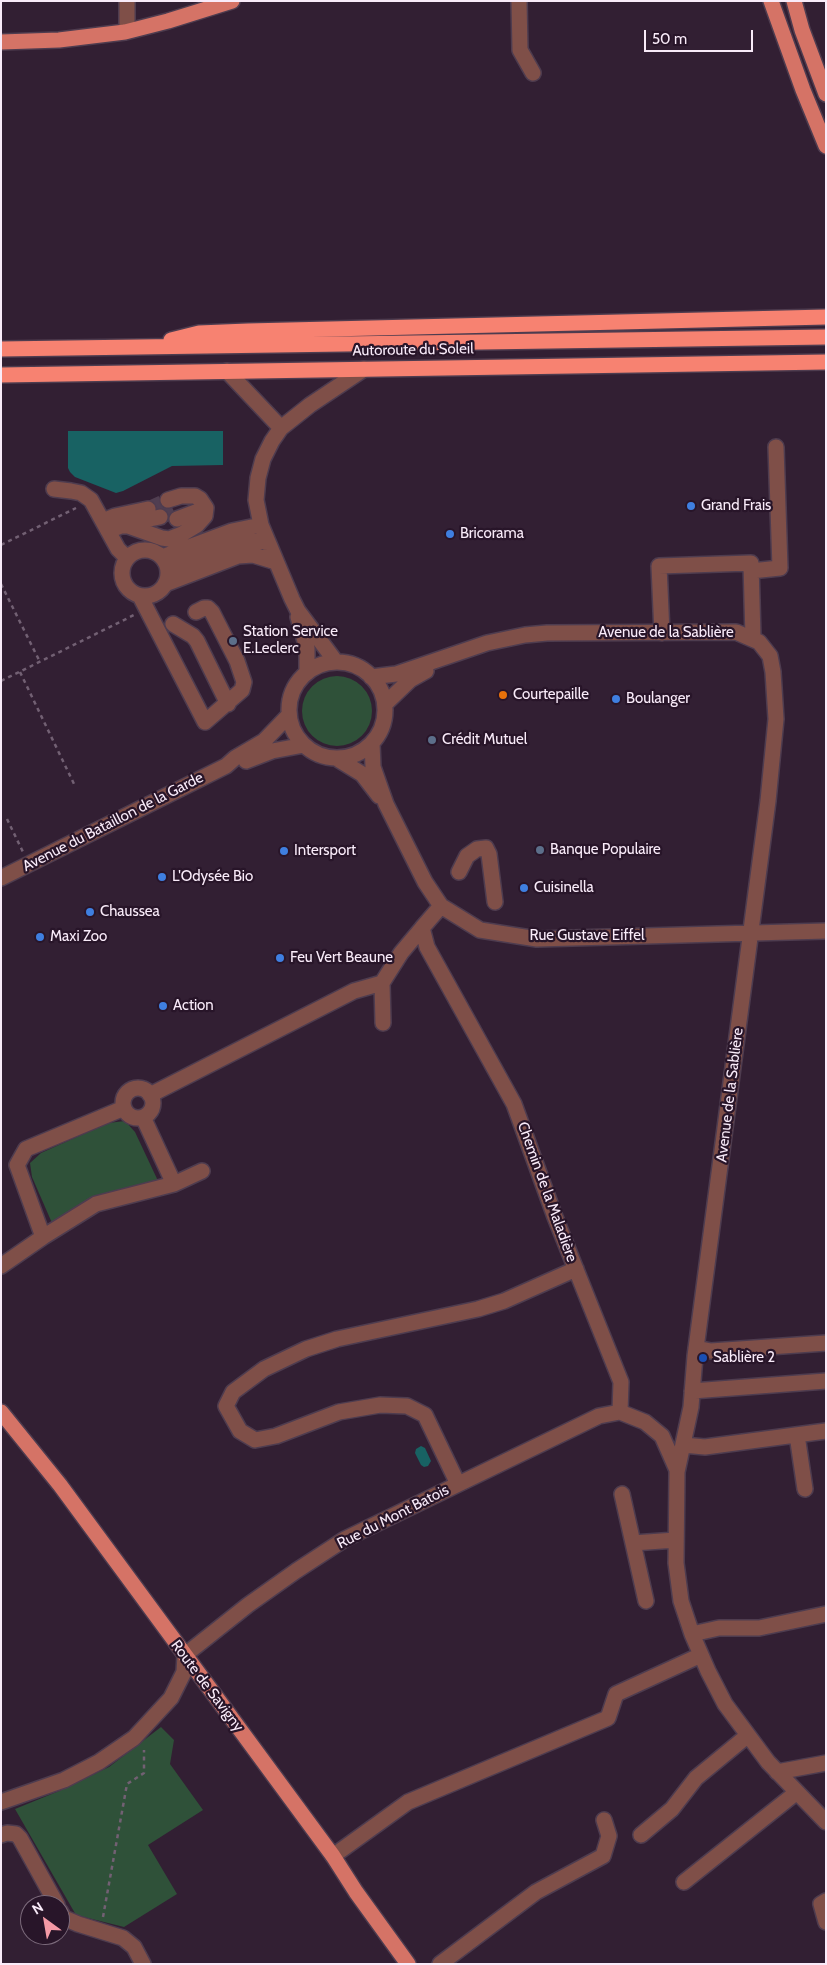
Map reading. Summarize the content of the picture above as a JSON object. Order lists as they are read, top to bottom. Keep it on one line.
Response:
{"streets":{"highway":["Autoroute du Soleil"],"main road":["Route de Savigny"],"street":["Avenue de la Sablière","Avenue du Bataillon de la Garde","Rue Gustave Eiffel","Chemin de la Maladière","Rue du Mont Batois"]},"crossings":[["Avenue de la Sablière","Avenue du Bataillon de la Garde"],["Avenue de la Sablière","Rue Gustave Eiffel"],["Avenue du Bataillon de la Garde","Rue Gustave Eiffel"],["Chemin de la Maladière","Rue du Mont Batois"],["Rue du Mont Batois","Route de Savigny"]],"places":["Grand Frais","Bricorama","Station Service E.Leclerc","Courtepaille","Boulanger","Crédit Mutuel","Banque Populaire","Intersport","L'Odysée Bio","Cuisinella","Chaussea","Maxi Zoo","Feu Vert Beaune","Action","Sablière 2"],"scale_bar":"50 m","north":"top left"}
